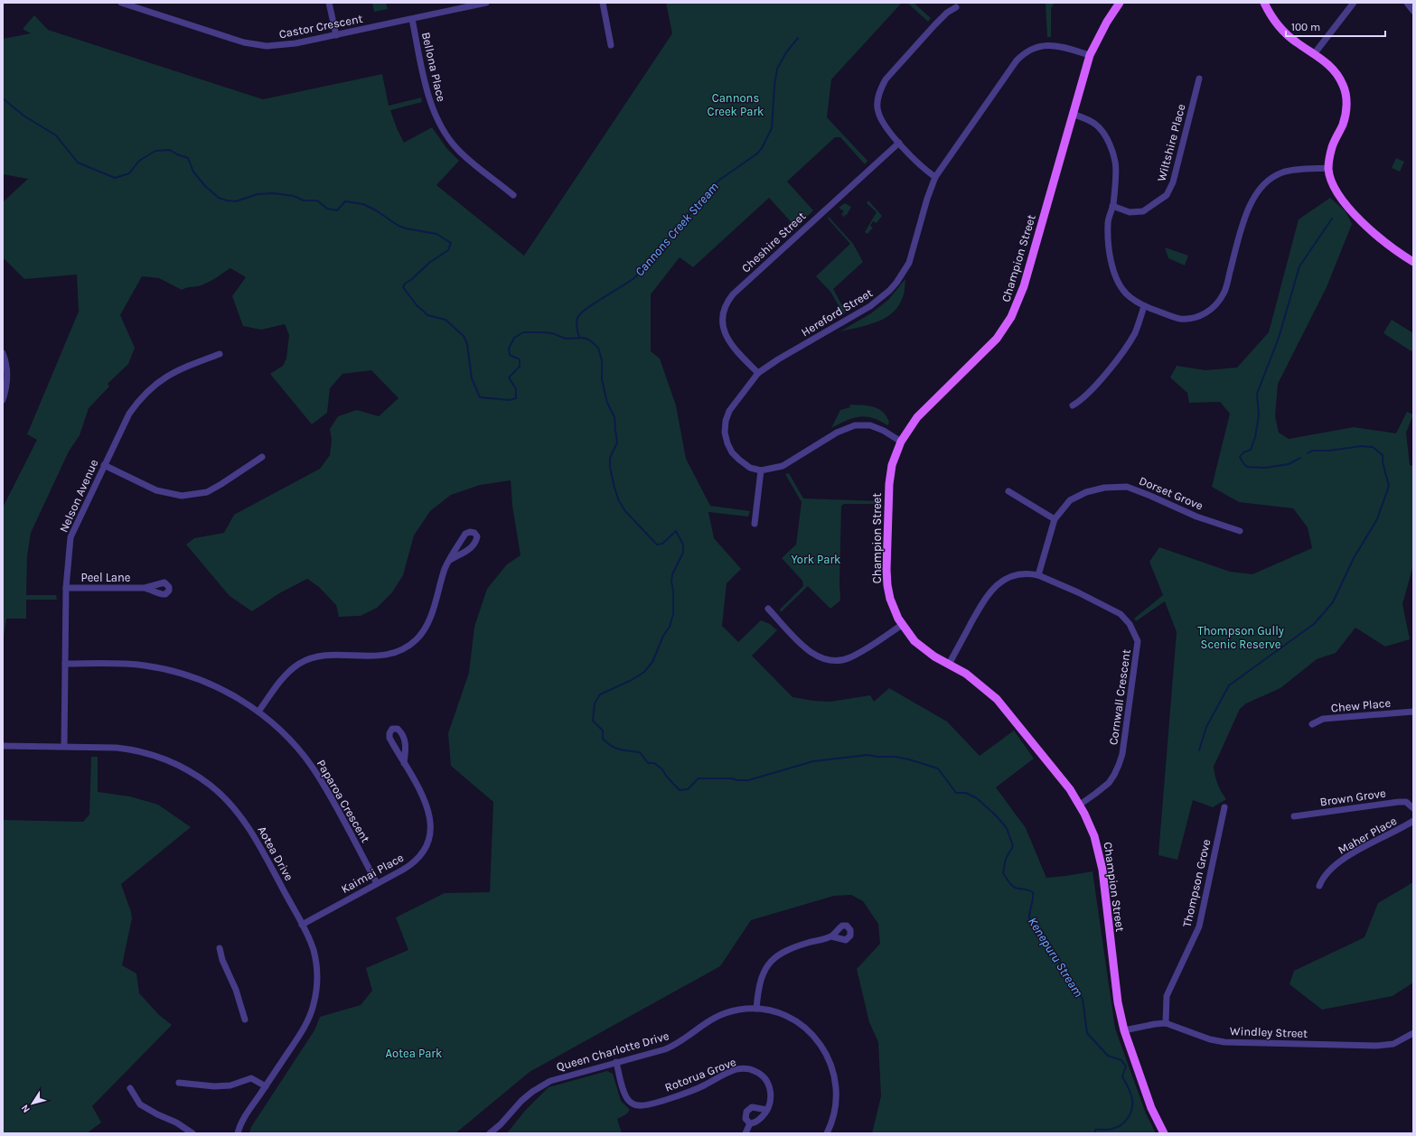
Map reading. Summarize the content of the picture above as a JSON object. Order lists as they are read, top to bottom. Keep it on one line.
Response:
{"streets":{"main road":["Champion Street"],"street":["Castor Crescent","Bellona Place","Wiltshire Place","Cheshire Street","Hereford Street","Dorset Grove","Nelson Avenue","Peel Lane","Cornwall Crescent","Chew Place","Brown Grove","Paparoa Crescent","Maher Place","Aotea Drive","Kaimai Place","Thompson Grove","Windley Street","Queen Charlotte Drive","Rotorua Grove"]},"crossings":[["Castor Crescent","Bellona Place"],["Cheshire Street","Hereford Street"],["Champion Street","Hereford Street"],["Champion Street","Cornwall Crescent"],["Champion Street","Windley Street"],["Dorset Grove","Cornwall Crescent"],["Nelson Avenue","Peel Lane"],["Nelson Avenue","Paparoa Crescent"],["Nelson Avenue","Aotea Drive"],["Paparoa Crescent","Kaimai Place"],["Aotea Drive","Kaimai Place"],["Thompson Grove","Windley Street"],["Queen Charlotte Drive","Rotorua Grove"]],"water":["Cannons Creek Stream","Kenepuru Stream"],"parks":["Cannons Creek Park","York Park","Thompson Gully Scenic Reserve","Aotea Park"],"scale_bar":"100 m","north":"bottom left"}
